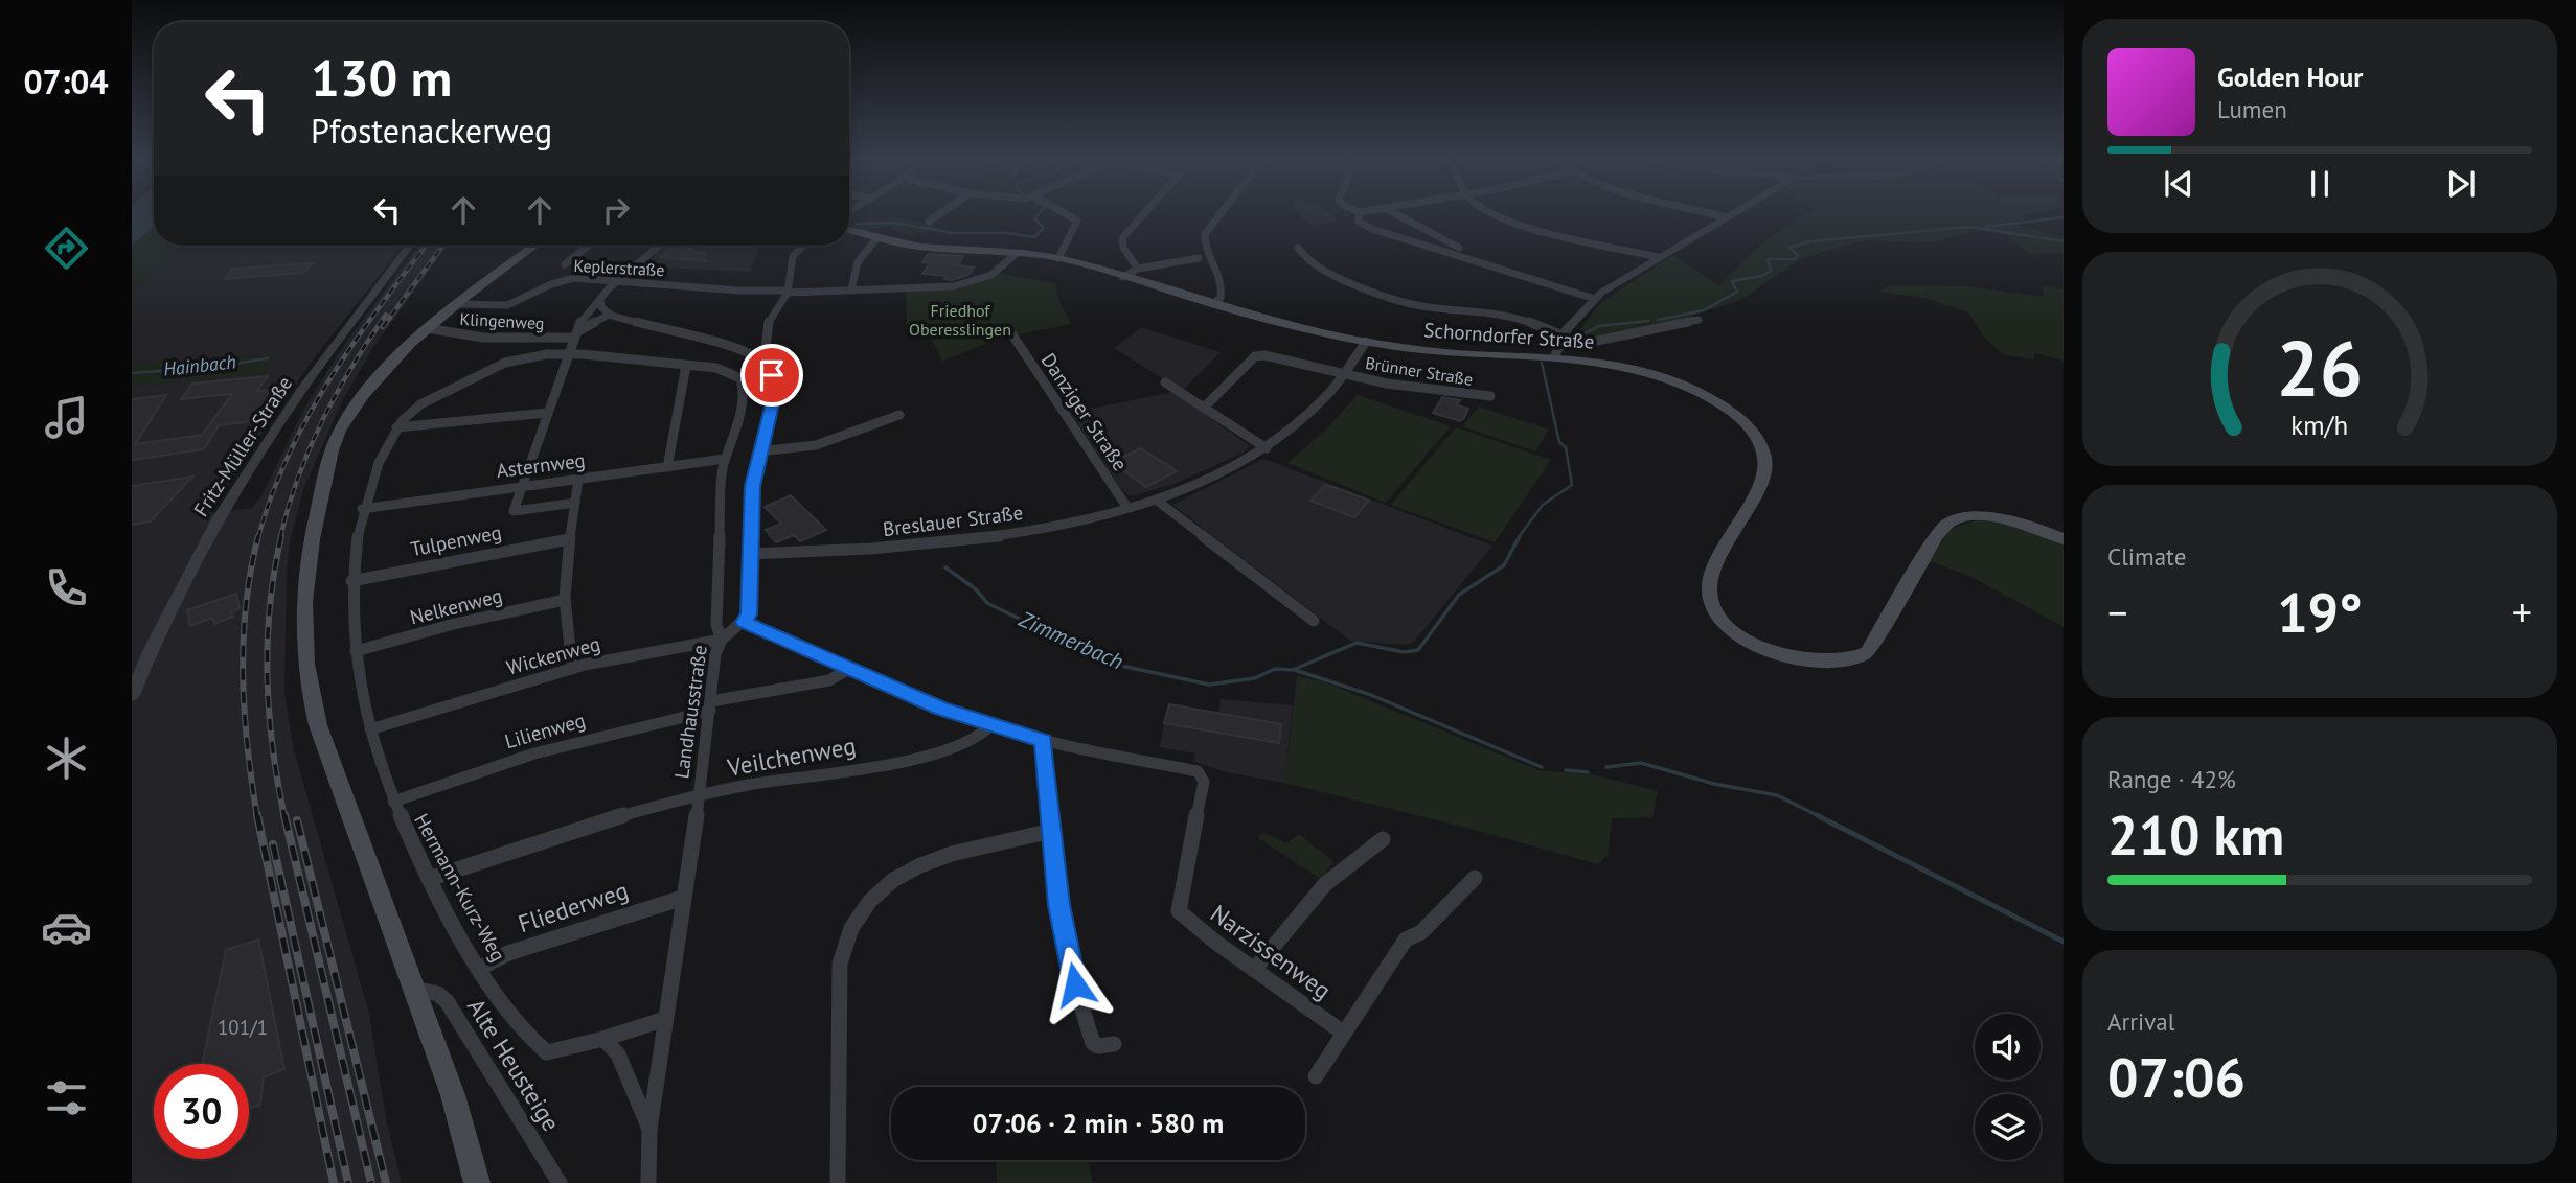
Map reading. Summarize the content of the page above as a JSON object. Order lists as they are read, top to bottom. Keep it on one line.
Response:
{"streets":{"main road":["Schorndorfer Straße"],"street":["Keplerstraße","Klingenweg","Brünner Straße","Danziger Straße","Fritz-Müller-Straße","Asternweg","Breslauer Straße","Tulpenweg","Nelkenweg","Wickenweg","Landhausstraße","Lilienweg","Veilchenweg","Hermann-Kurz-Weg","Fliederweg","Narzissenweg","Alte Heusteige"]},"crossings":[["Keplerstraße","Schorndorfer Straße"],["Schorndorfer Straße","Breslauer Straße"],["Brünner Straße","Breslauer Straße"],["Danziger Straße","Breslauer Straße"],["Asternweg","Landhausstraße"],["Asternweg","Hermann-Kurz-Weg"],["Tulpenweg","Hermann-Kurz-Weg"],["Nelkenweg","Hermann-Kurz-Weg"],["Wickenweg","Landhausstraße"],["Wickenweg","Hermann-Kurz-Weg"],["Landhausstraße","Lilienweg"],["Landhausstraße","Veilchenweg"],["Landhausstraße","Hermann-Kurz-Weg"],["Landhausstraße","Fliederweg"],["Lilienweg","Hermann-Kurz-Weg"],["Veilchenweg","Hermann-Kurz-Weg"],["Hermann-Kurz-Weg","Fliederweg"]],"water":["Hainbach","Zimmerbach"],"parks":["Friedhof Oberesslingen"],"house_numbers":["101/1"],"page":{"tabs":"07:04","turn":["130 m","Pfostenackerweg"],"song":["Golden Hour","Lumen"],"tile":["Climate",["Range · 42%","210 km"],["Arrival","07:06"]],"heat":["−","19°","+"],"limit":"30","trip":"07:06 · 2 min · 580 m","gauge":["26","km/h"]}}
